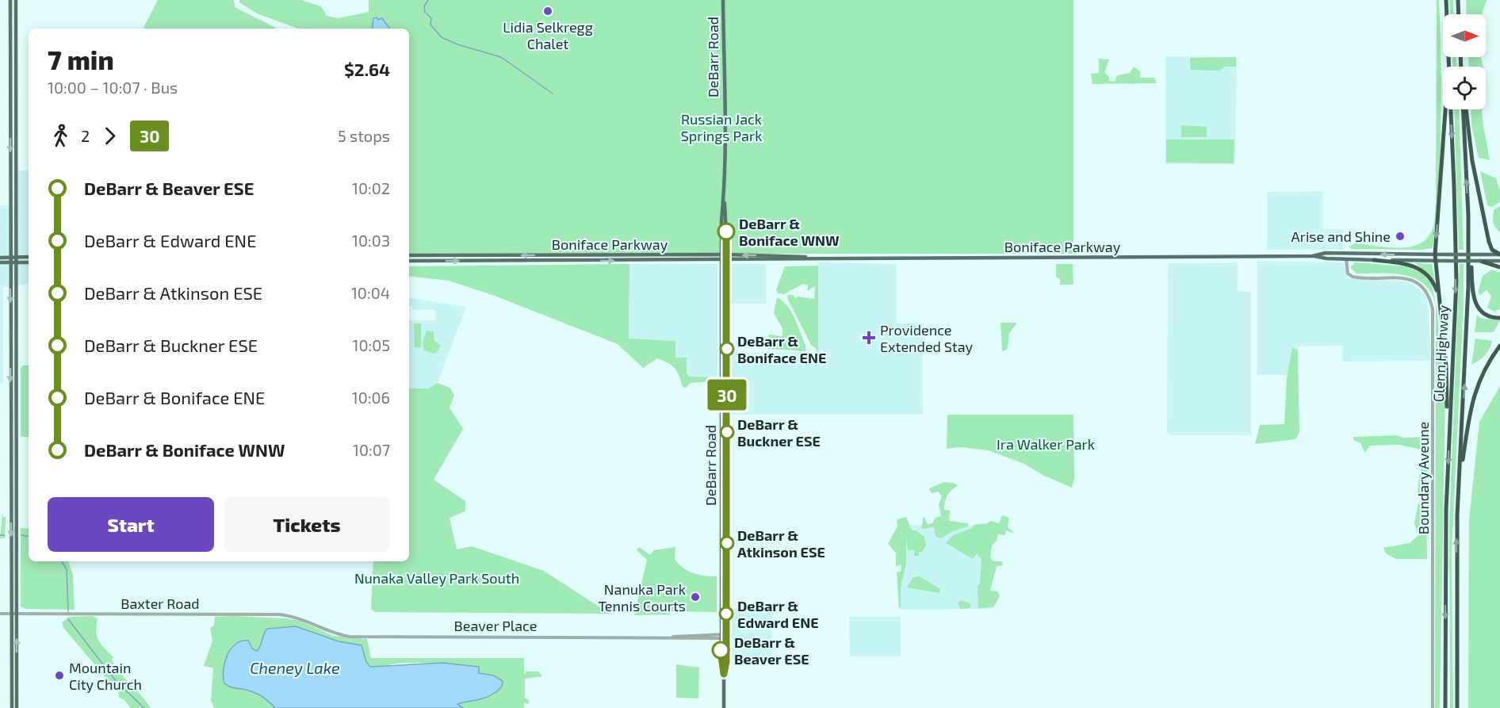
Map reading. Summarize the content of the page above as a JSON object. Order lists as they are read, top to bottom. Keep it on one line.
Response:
{"streets":{"highway":["Glenn Highway"],"main road":["DeBarr Road","Boniface Parkway"],"street":["Boundary Aveune","Baxter Road","Beaver Place"]},"crossings":[["DeBarr Road","Boniface Parkway"],["DeBarr Road","Beaver Place"],["Boniface Parkway","Boundary Aveune"],["Baxter Road","Beaver Place"]],"water":["Cheney Lake"],"parks":["Russian Jack Springs Park","Ira Walker Park","Nunaka Valley Park South"],"places":{"other":["Lidia Selkregg Chalet","DeBarr & Boniface WNW","Arise and Shine","DeBarr & Boniface ENE","DeBarr & Buckner ESE","DeBarr & Atkinson ESE","Nanuka Park Tennis Courts","DeBarr & Edward ENE","DeBarr & Beaver ESE","Mountain City Church"],"health":["Providence Extended Stay"]},"lines":["bus line 30"],"north":"right","page":{"on_map":"30","heading":["7 min","10:00 – 10:07 · Bus","$2.64"],"legs":["2","30","5 stops"],"list":[{"name":"DeBarr & Beaver ESE","value":"10:02"},{"name":"DeBarr & Edward ENE","value":"10:03"},{"name":"DeBarr & Atkinson ESE","value":"10:04"},{"name":"DeBarr & Buckner ESE","value":"10:05"},{"name":"DeBarr & Boniface ENE","value":"10:06"},{"name":"DeBarr & Boniface WNW","value":"10:07"}],"buttons":["Start","Tickets"]}}
